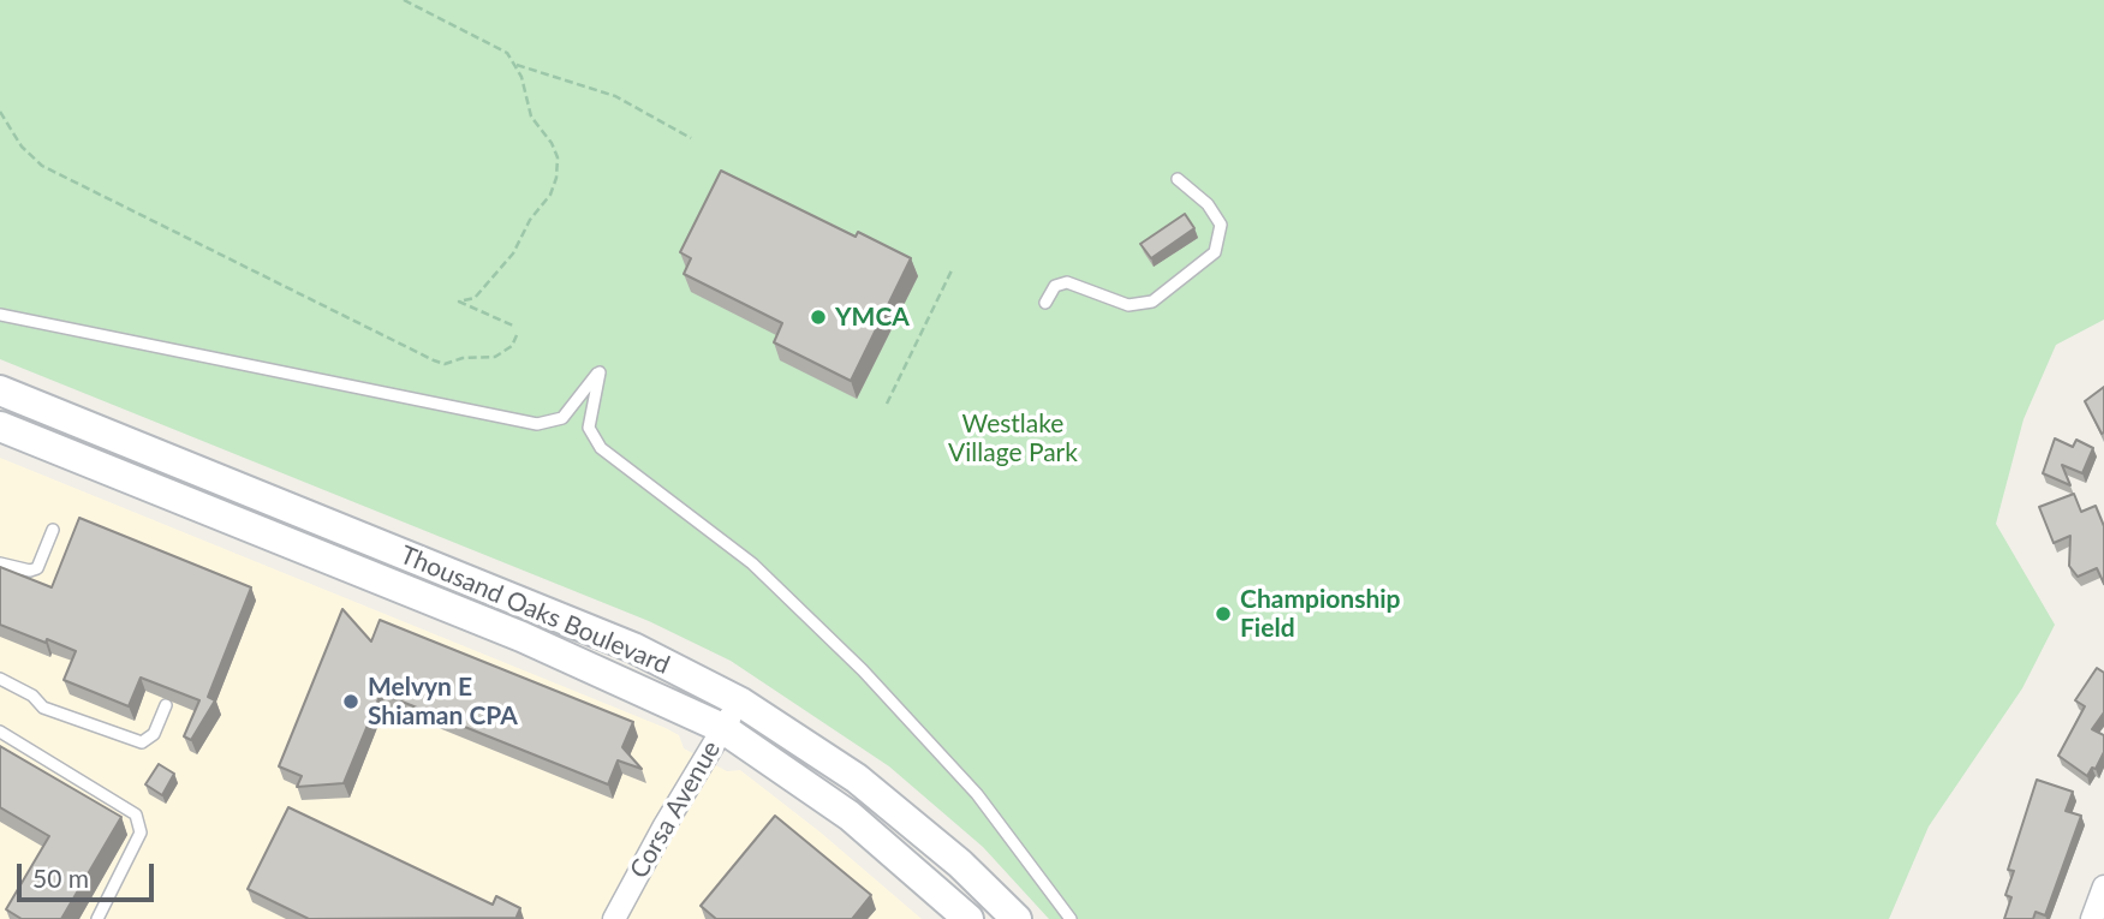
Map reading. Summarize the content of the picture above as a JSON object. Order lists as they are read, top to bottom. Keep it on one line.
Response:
{"streets":{"main road":["Thousand Oaks Boulevard"],"street":["Corsa Avenue"]},"crossings":[["Thousand Oaks Boulevard","Corsa Avenue"]],"parks":["Westlake Village Park"],"places":["YMCA","Championship Field","Melvyn E Shiaman CPA"],"scale_bar":"50 m"}
